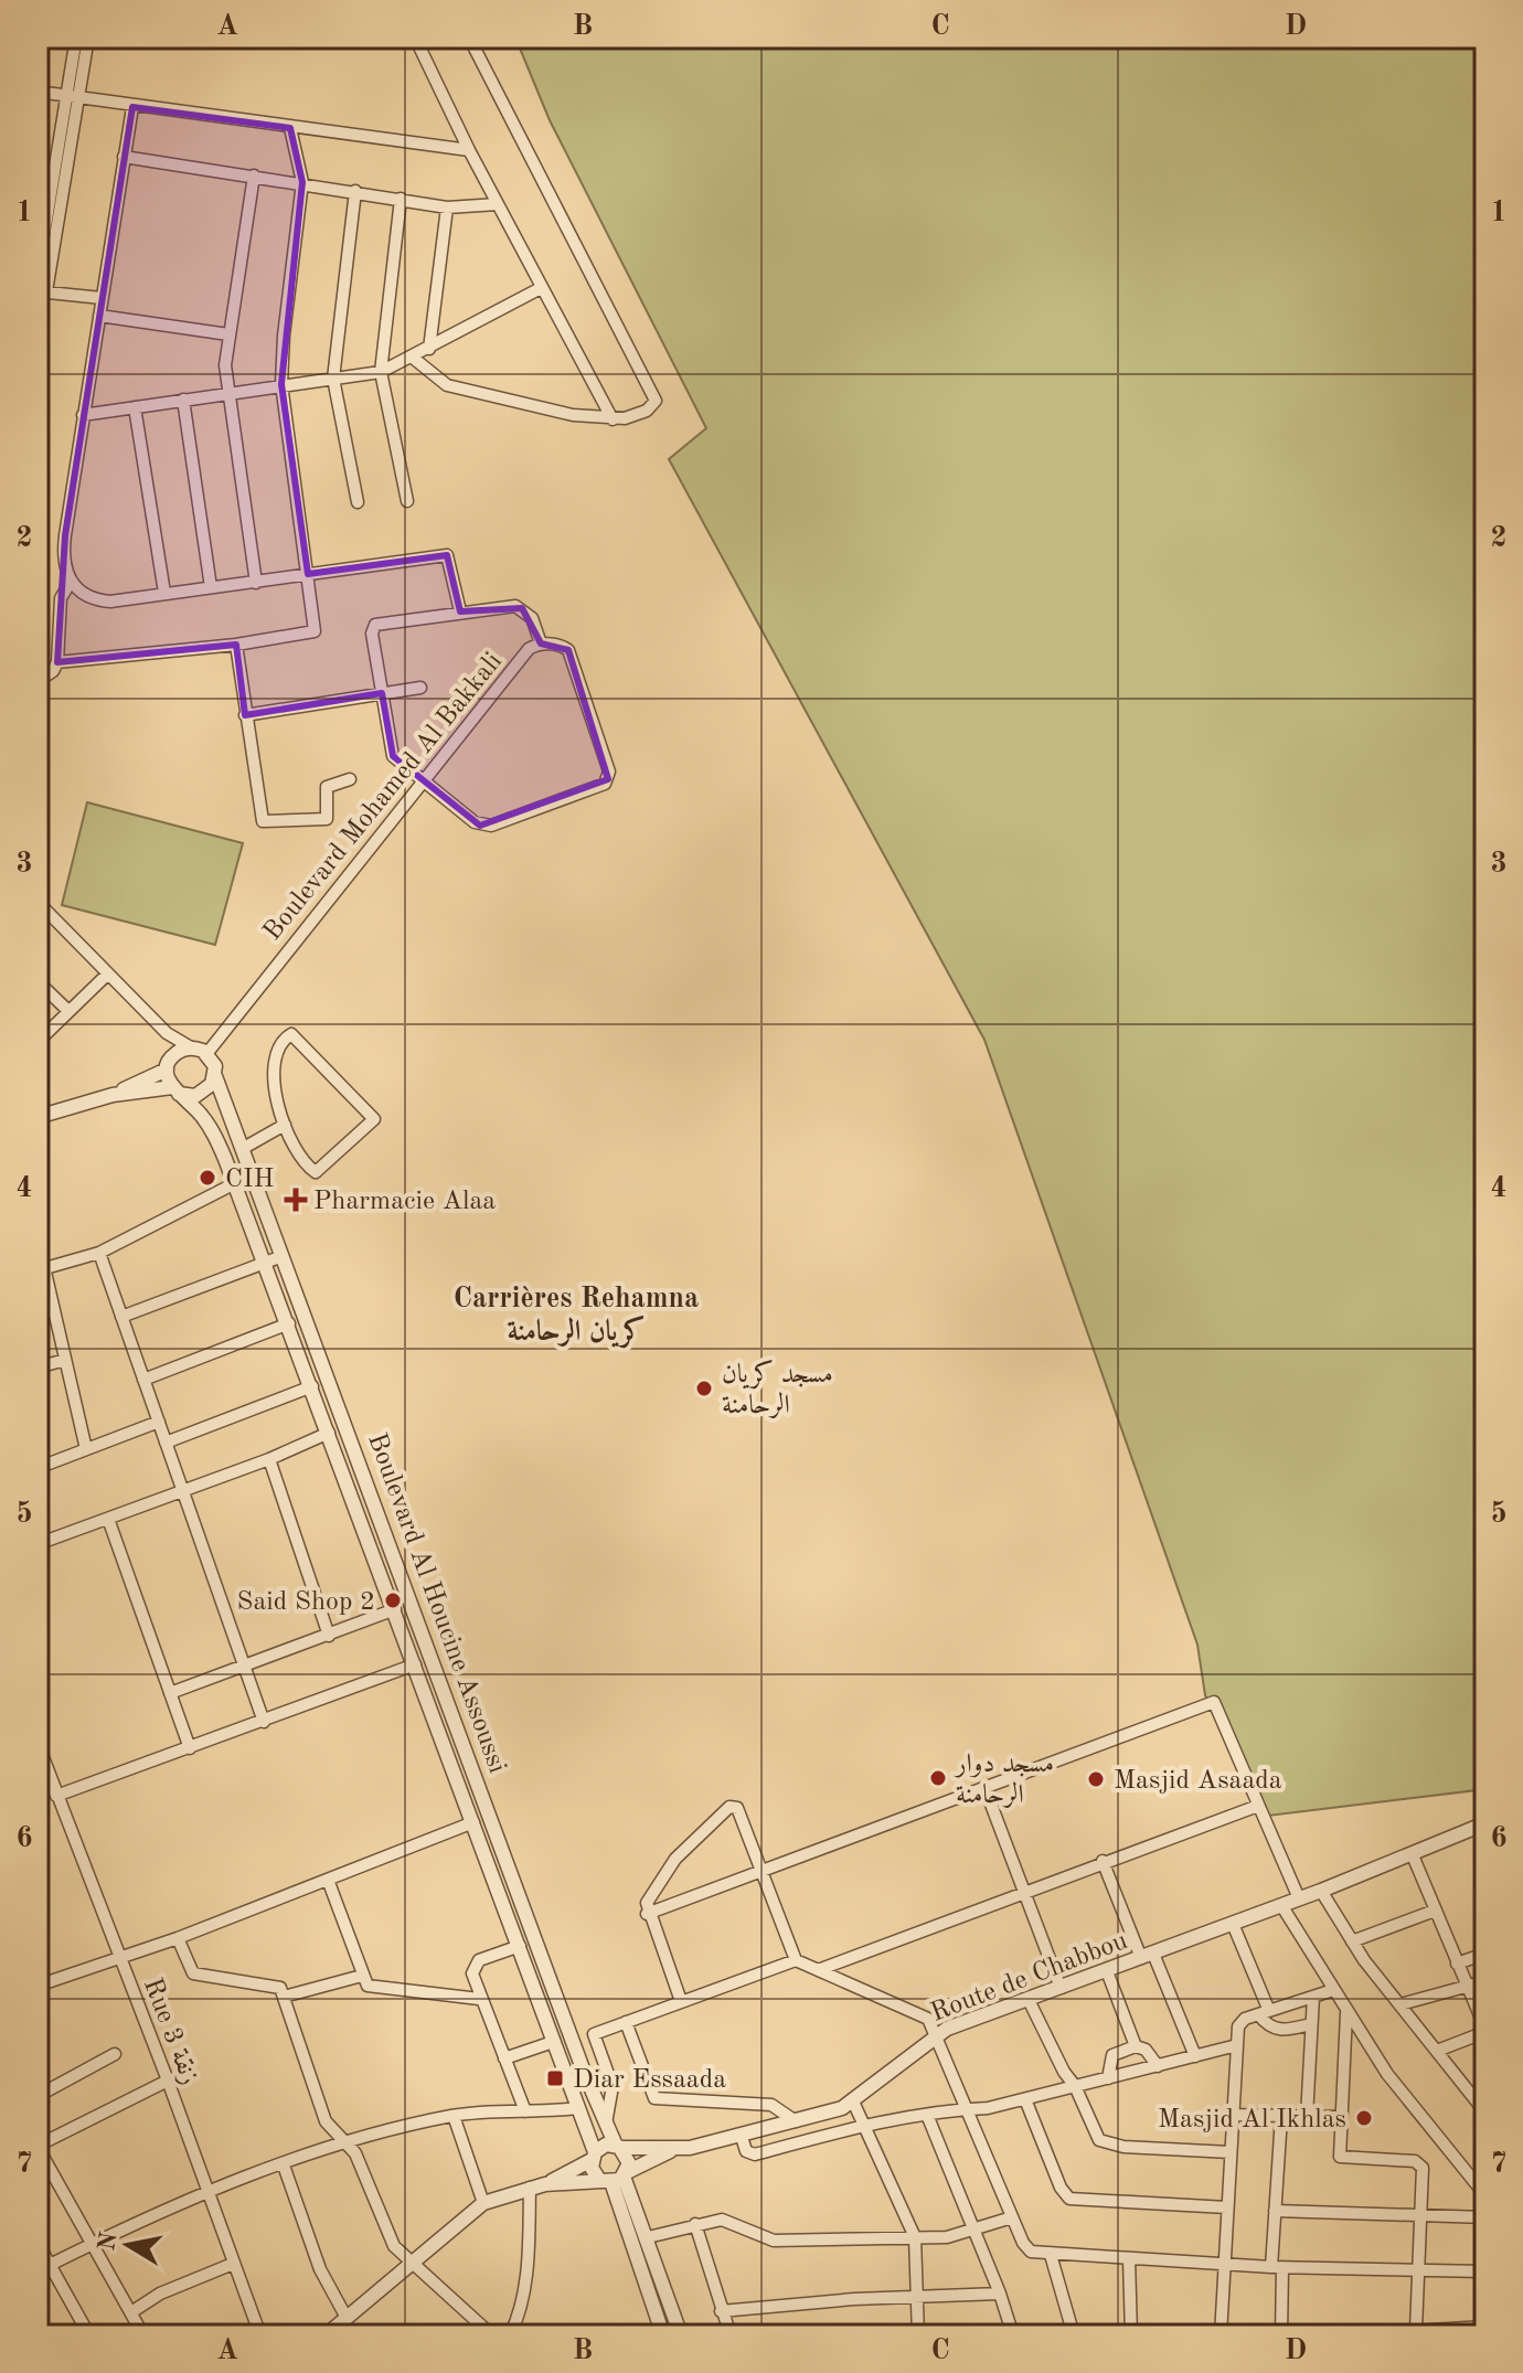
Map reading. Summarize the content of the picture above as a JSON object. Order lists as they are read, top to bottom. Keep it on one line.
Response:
{"streets":{"street":["Boulevard Mohamed Al Bakkali","Boulevard Al Houcine Assoussi","Route de Chabbou","Rue 3 زنقة"]},"crossings":[["Boulevard Mohamed Al Bakkali","Boulevard Al Houcine Assoussi"],["Boulevard Al Houcine Assoussi","Route de Chabbou"]],"districts":["Carrières Rehamna كريان الرحامنة"],"places":{"other":["CIH","مسجد كريان الرحامنة","Said Shop 2","مسجد دوار الرحامنة","Masjid Asaada","Masjid Al Ikhlas"],"health":["Pharmacie Alaa"],"transit":["Diar Essaada"]},"north":"left","grid":{"columns":["A","B","C","D"],"rows":["1","2","3","4","5","6","7"]}}
